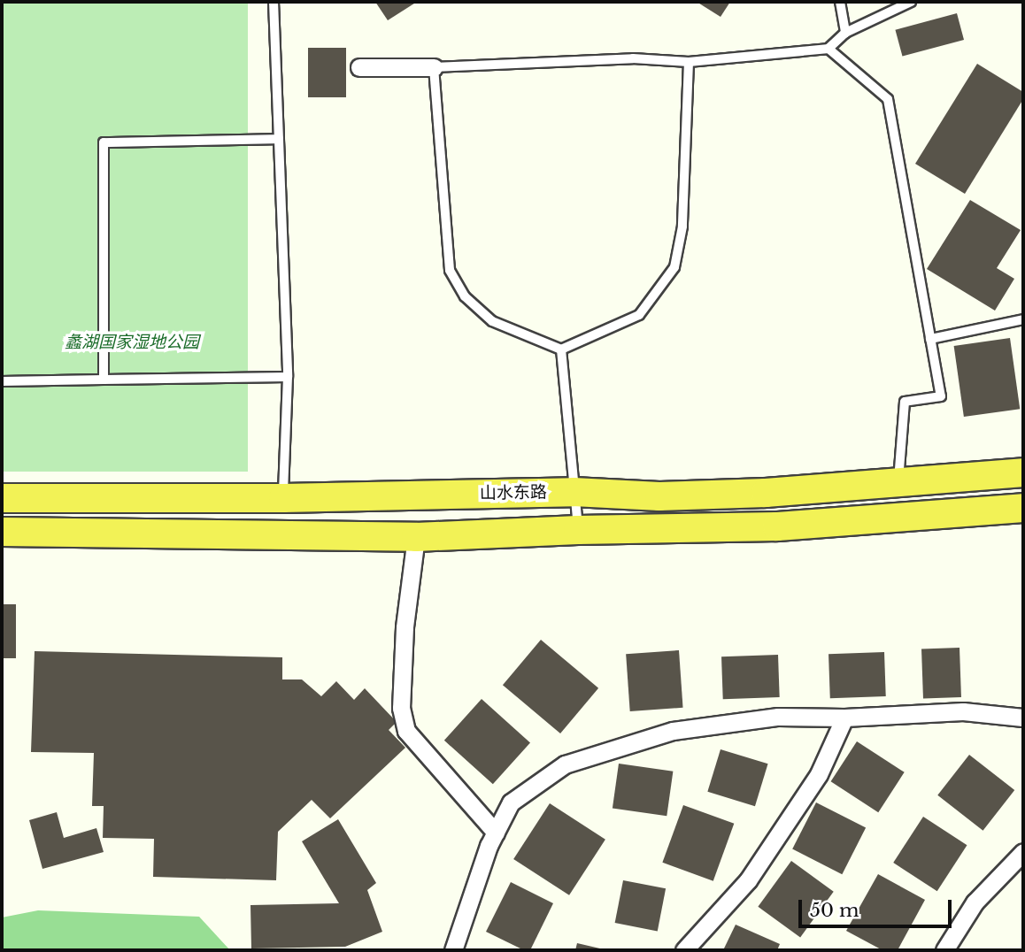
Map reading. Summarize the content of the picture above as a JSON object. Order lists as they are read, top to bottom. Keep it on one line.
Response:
{"streets":{"highway":["山水东路"]},"parks":["蠡湖国家湿地公园"],"scale_bar":"50 m"}
